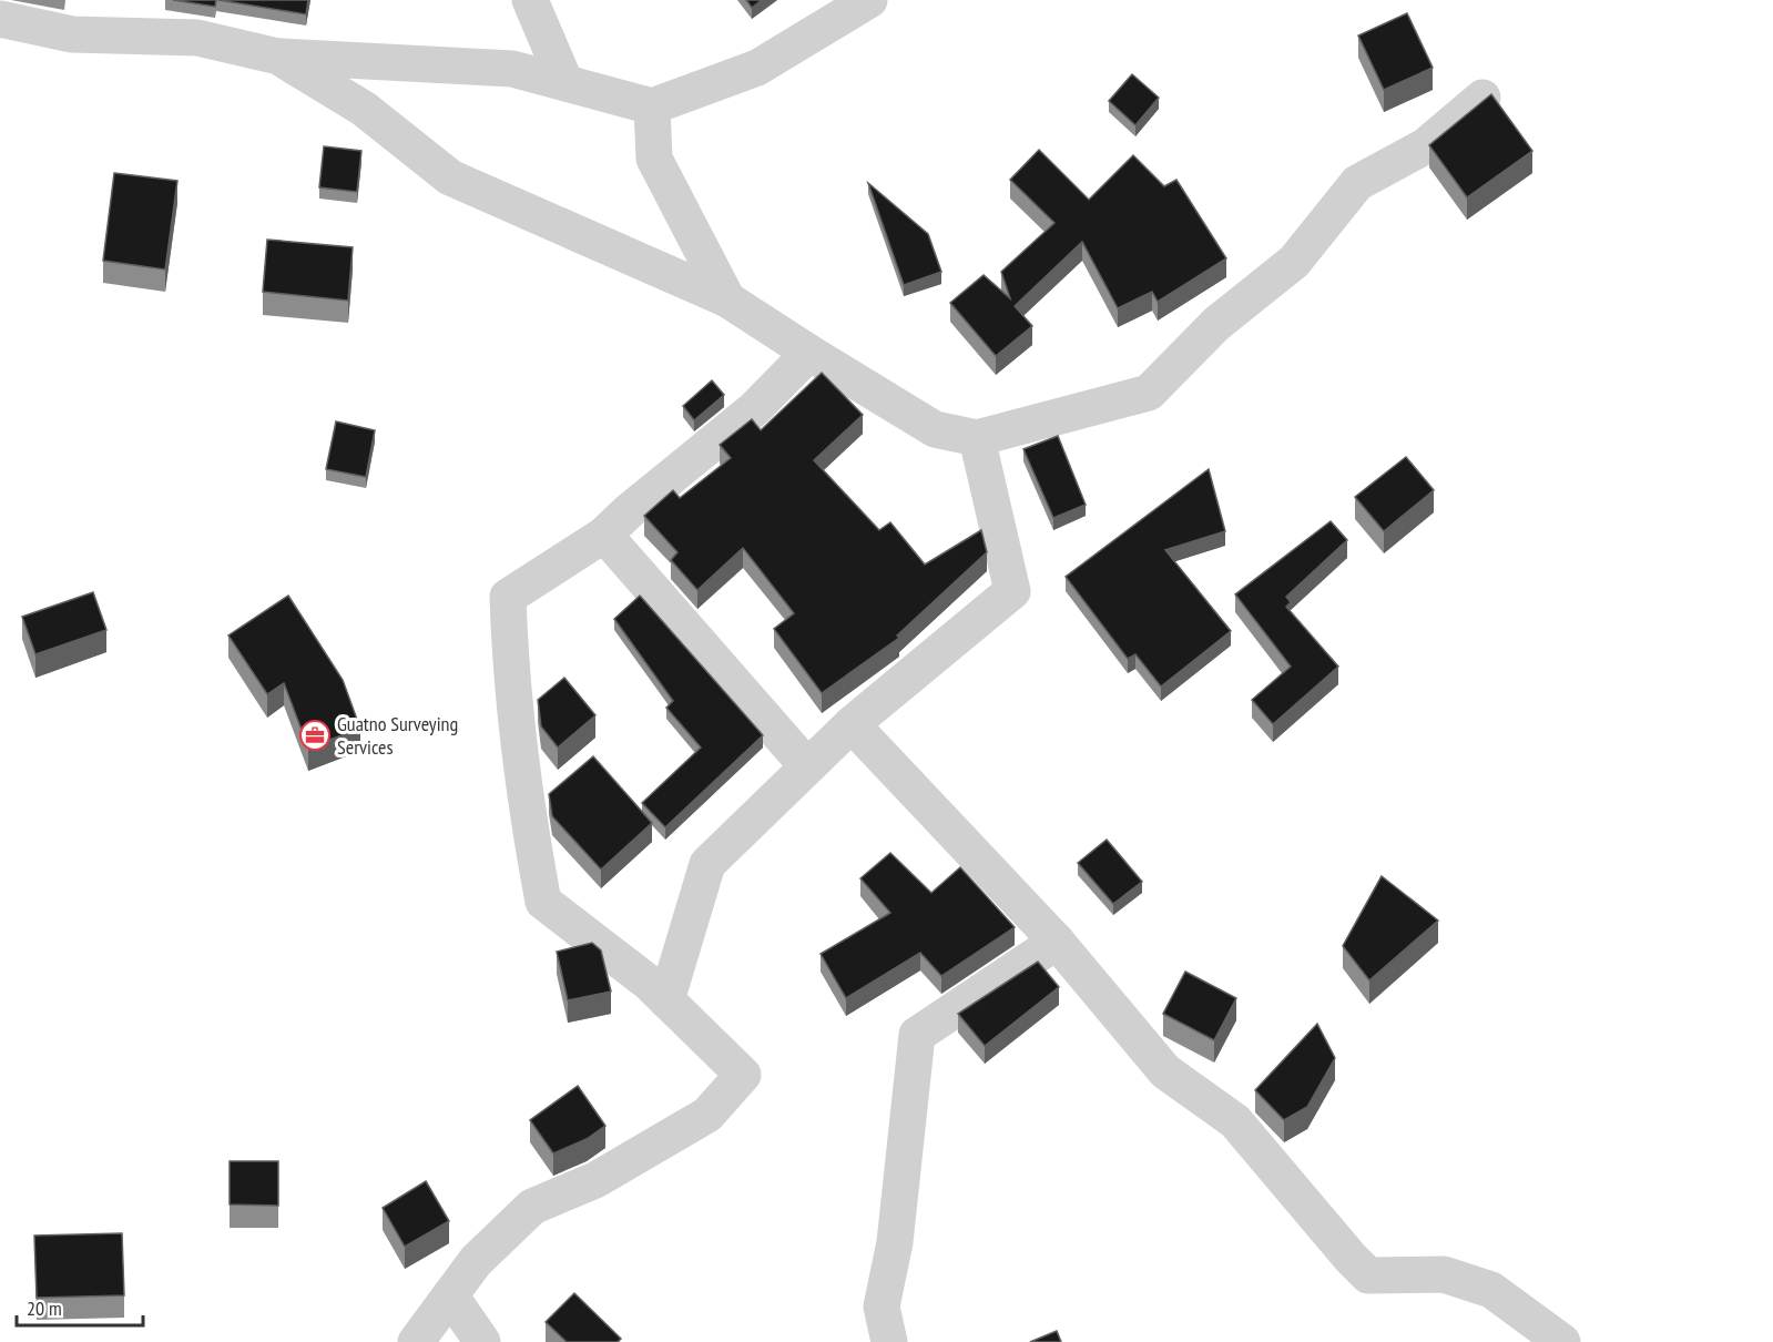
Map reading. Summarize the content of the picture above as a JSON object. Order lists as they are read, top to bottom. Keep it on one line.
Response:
{"places":{"office":["Guatno Surveying Services"]},"scale_bar":"20 m"}
